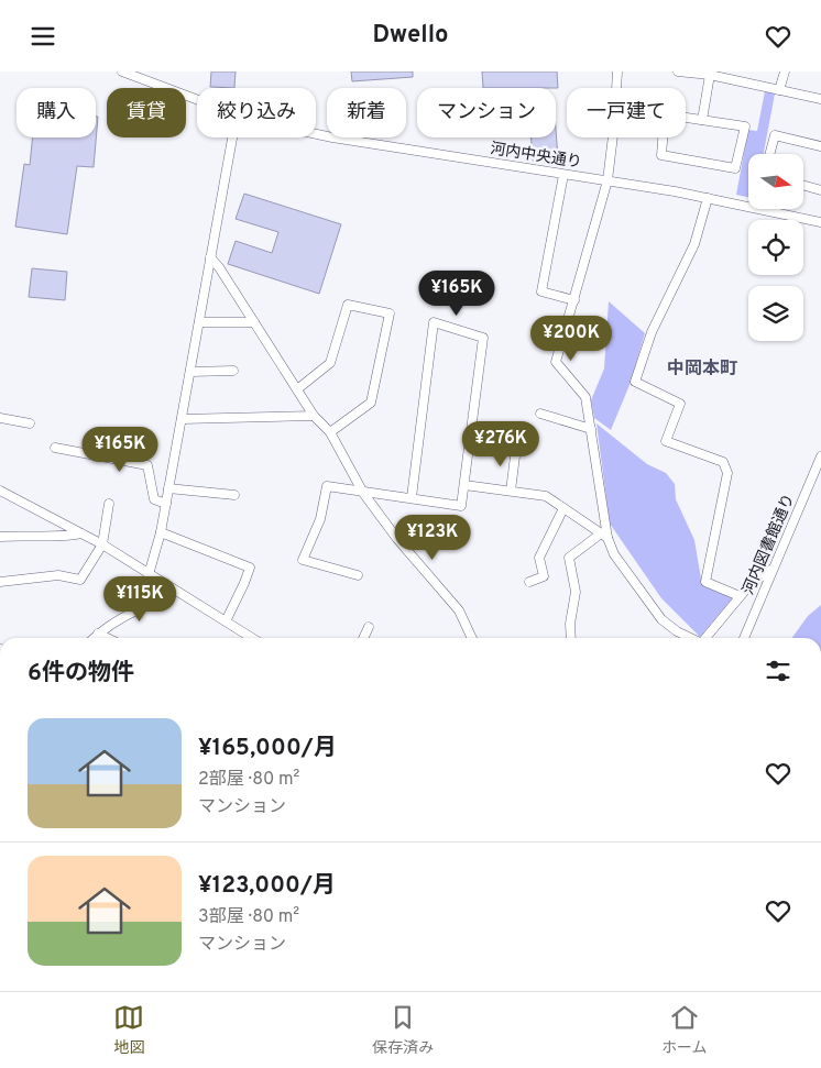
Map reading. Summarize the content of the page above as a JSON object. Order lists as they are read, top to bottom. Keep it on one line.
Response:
{"streets":{"street":["河内中央通り","河内図書館通り"]},"districts":["中岡本町"],"north":"right","page":{"header":"Dwello","chip":["購入","賃貸","絞り込み","新着","マンション","一戸建て"],"price":["¥165K","¥200K","¥276K","¥165K","¥123K","¥115K"],"heading":"6件の物件","list":[{"name":"¥165,000/月","note":"2部屋 · 80 m² · マンション"},{"name":"¥123,000/月","note":"3部屋 · 80 m² · マンション"}],"tabs":["地図","保存済み","ホーム"]}}
